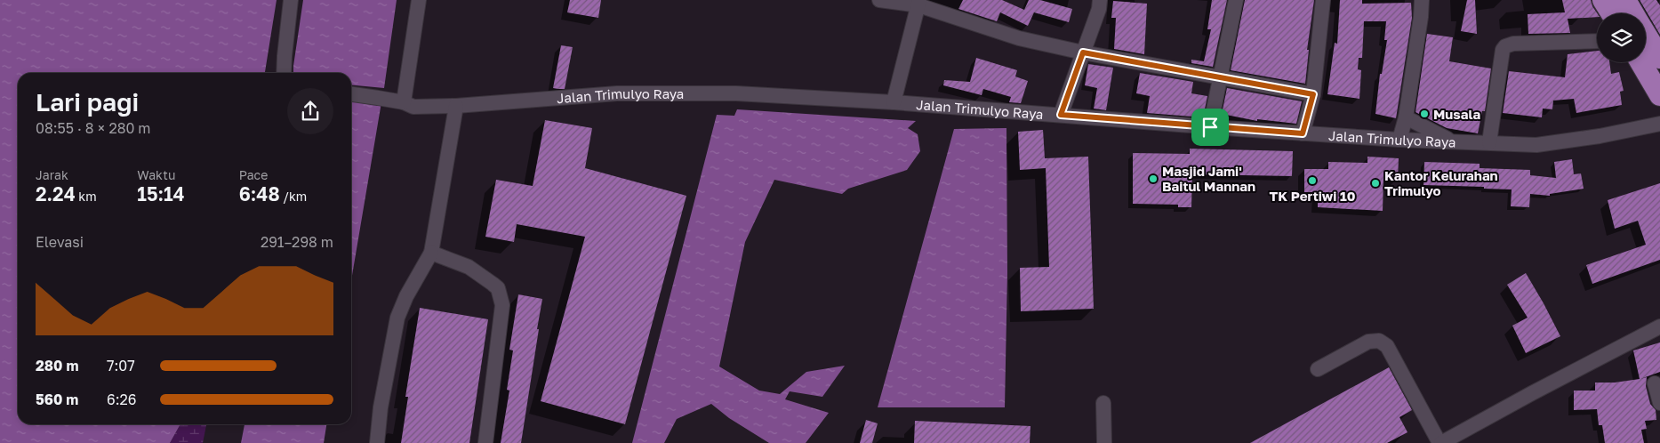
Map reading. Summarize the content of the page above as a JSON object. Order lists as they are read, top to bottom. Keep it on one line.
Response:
{"streets":{"street":["Jalan Trimulyo Raya"]},"places":["Musala","Masjid Jami' Baitul Mannan","TK Pertiwi 10","Kantor Kelurahan Trimulyo"],"page":{"heading":["Lari pagi","08:55 · 8 × 280 m"],"stats":[["Jarak","2.24 km"],["Waktu","15:14"],["Pace","6:48 /km"]],"chart":["Elevasi","291–298 m"],"list":[{"name":"280 m","note":"7:07"},{"name":"560 m","note":"6:26"}]}}
